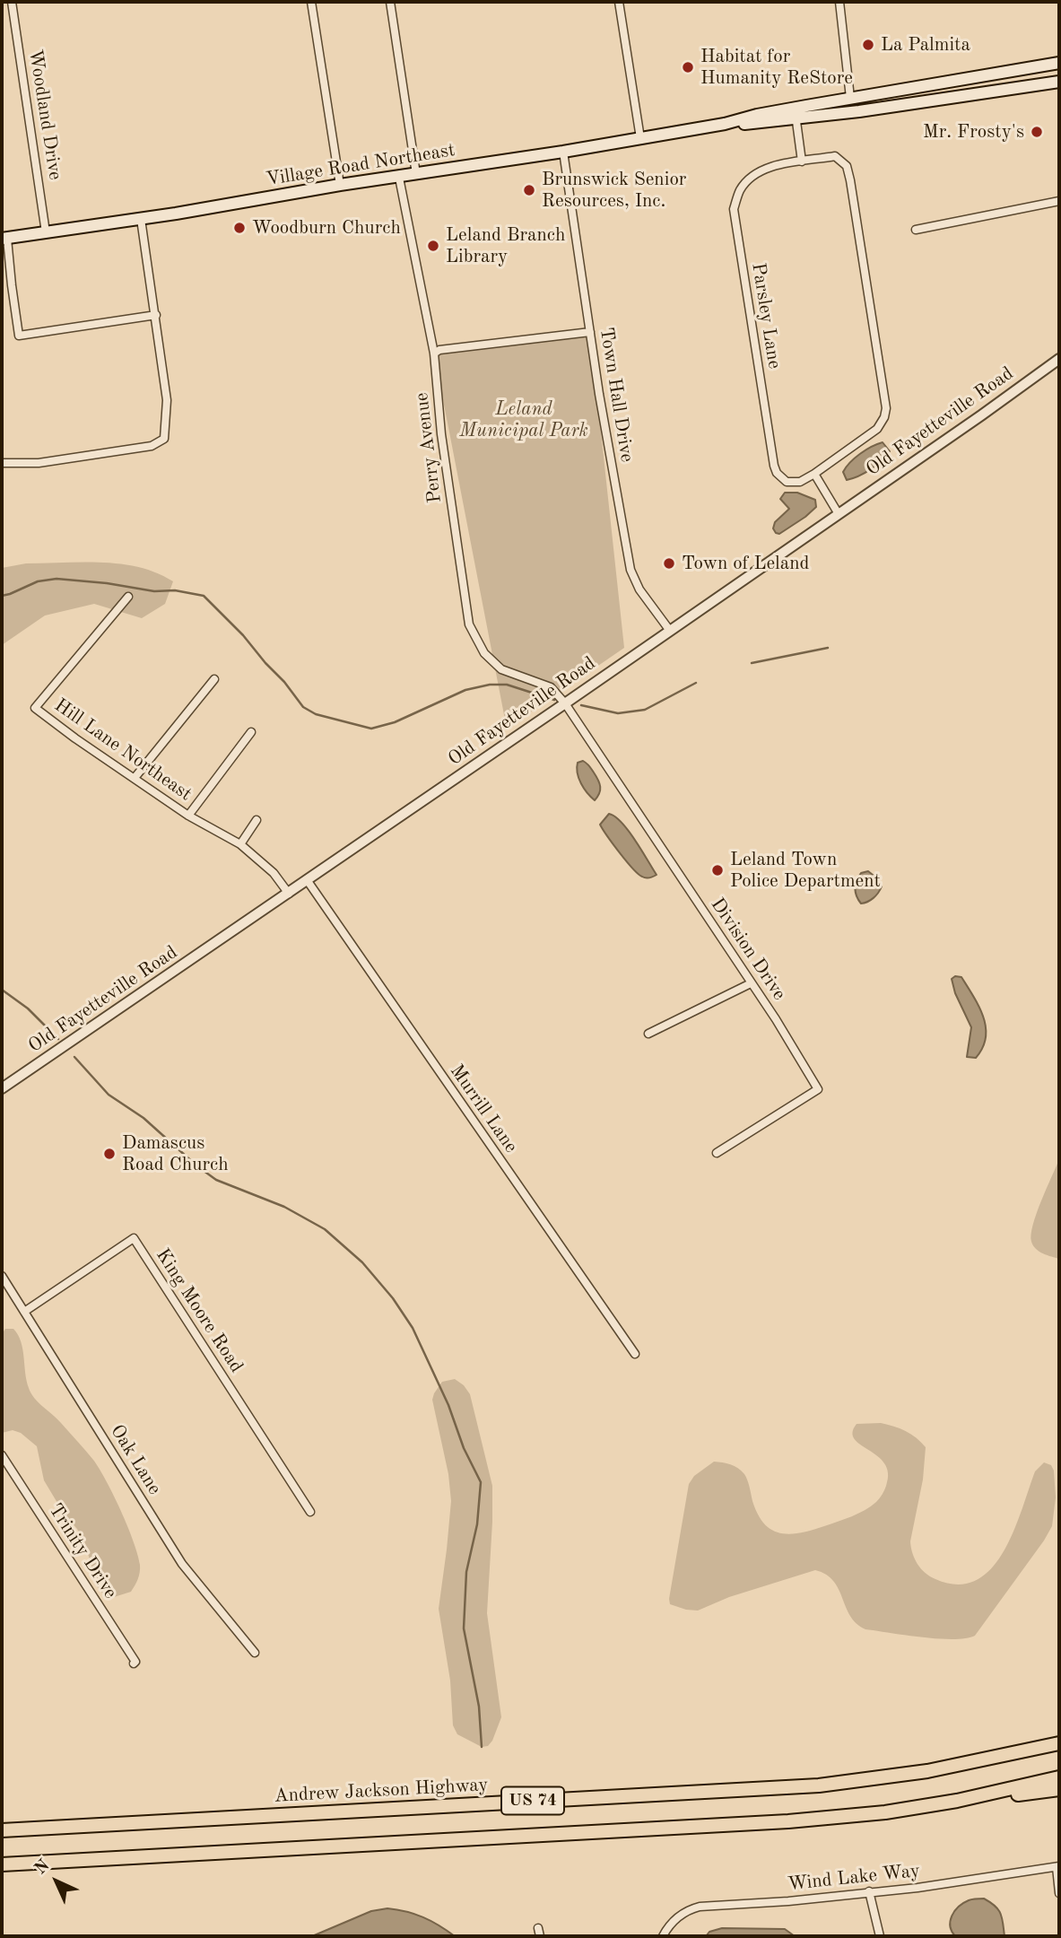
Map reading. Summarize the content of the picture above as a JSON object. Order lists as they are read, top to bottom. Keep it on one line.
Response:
{"streets":{"highway":["Andrew Jackson Highway","US 74"],"main road":["Village Road Northeast"],"street":["Woodland Drive","Parsley Lane","Town Hall Drive","Old Fayetteville Road","Perry Avenue","Hill Lane Northeast","Division Drive","Murrill Lane","King Moore Road","Oak Lane","Trinity Drive","Wind Lake Way"]},"crossings":[["Woodland Drive","Village Road Northeast"],["Village Road Northeast","Town Hall Drive"],["Village Road Northeast","Perry Avenue"],["Town Hall Drive","Old Fayetteville Road"],["Old Fayetteville Road","Perry Avenue"],["Old Fayetteville Road","Hill Lane Northeast"],["Old Fayetteville Road","Division Drive"],["Old Fayetteville Road","Murrill Lane"],["Perry Avenue","Division Drive"],["King Moore Road","Oak Lane"]],"parks":["Leland Municipal Park"],"places":["La Palmita","Habitat for Humanity ReStore","Mr. Frosty's","Brunswick Senior Resources, Inc.","Woodburn Church","Leland Branch Library","Town of Leland","Leland Town Police Department","Damascus Road Church"],"north":"top left"}
